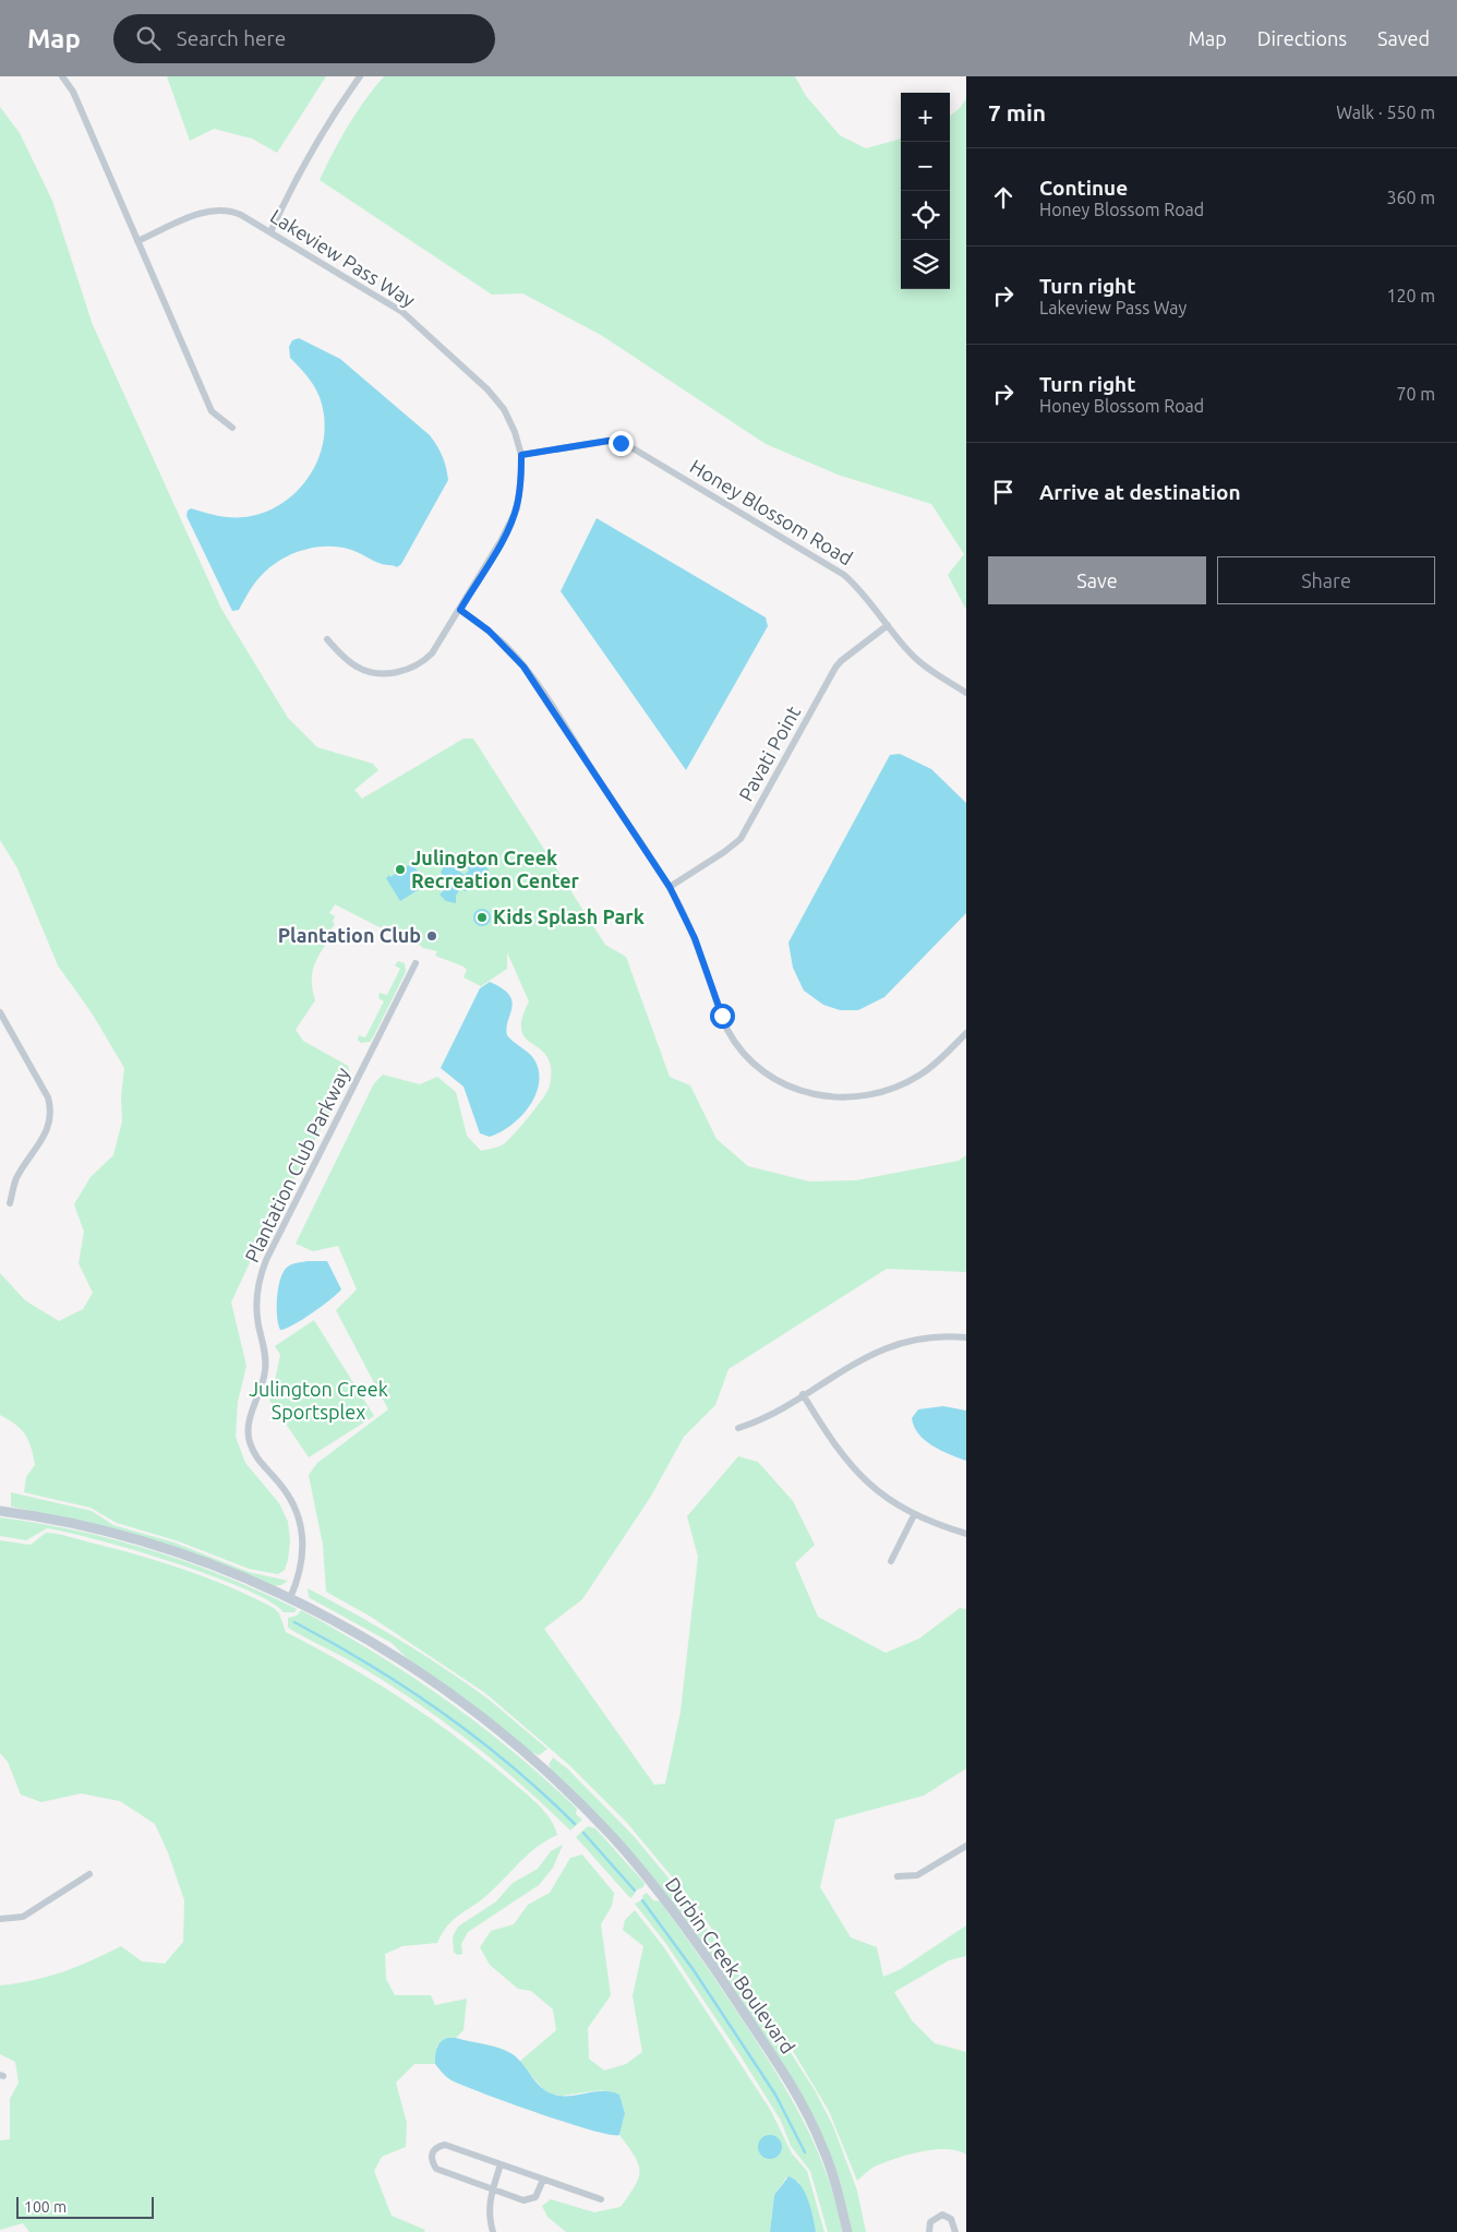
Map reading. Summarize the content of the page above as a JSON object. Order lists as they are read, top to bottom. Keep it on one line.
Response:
{"streets":{"street":["Lakeview Pass Way","Honey Blossom Road","Pavati Point","Plantation Club Parkway","Durbin Creek Boulevard"]},"crossings":[["Lakeview Pass Way","Honey Blossom Road"],["Honey Blossom Road","Pavati Point"],["Plantation Club Parkway","Durbin Creek Boulevard"]],"parks":["Julington Creek Sportsplex"],"places":["Julington Creek Recreation Center","Kids Splash Park","Plantation Club"],"scale_bar":"100 m","page":{"header":"Map","search":"Search here","nav":["Map","Directions","Saved"],"heading":["7 min","Walk · 550 m"],"map_buttons":["+","−"],"list":[["Continue","Honey Blossom Road","360 m"],["Turn right","Lakeview Pass Way","120 m"],["Turn right","Honey Blossom Road","70 m"],"Arrive at destination"],"buttons":["Save","Share"],"scale":"100 m"}}
